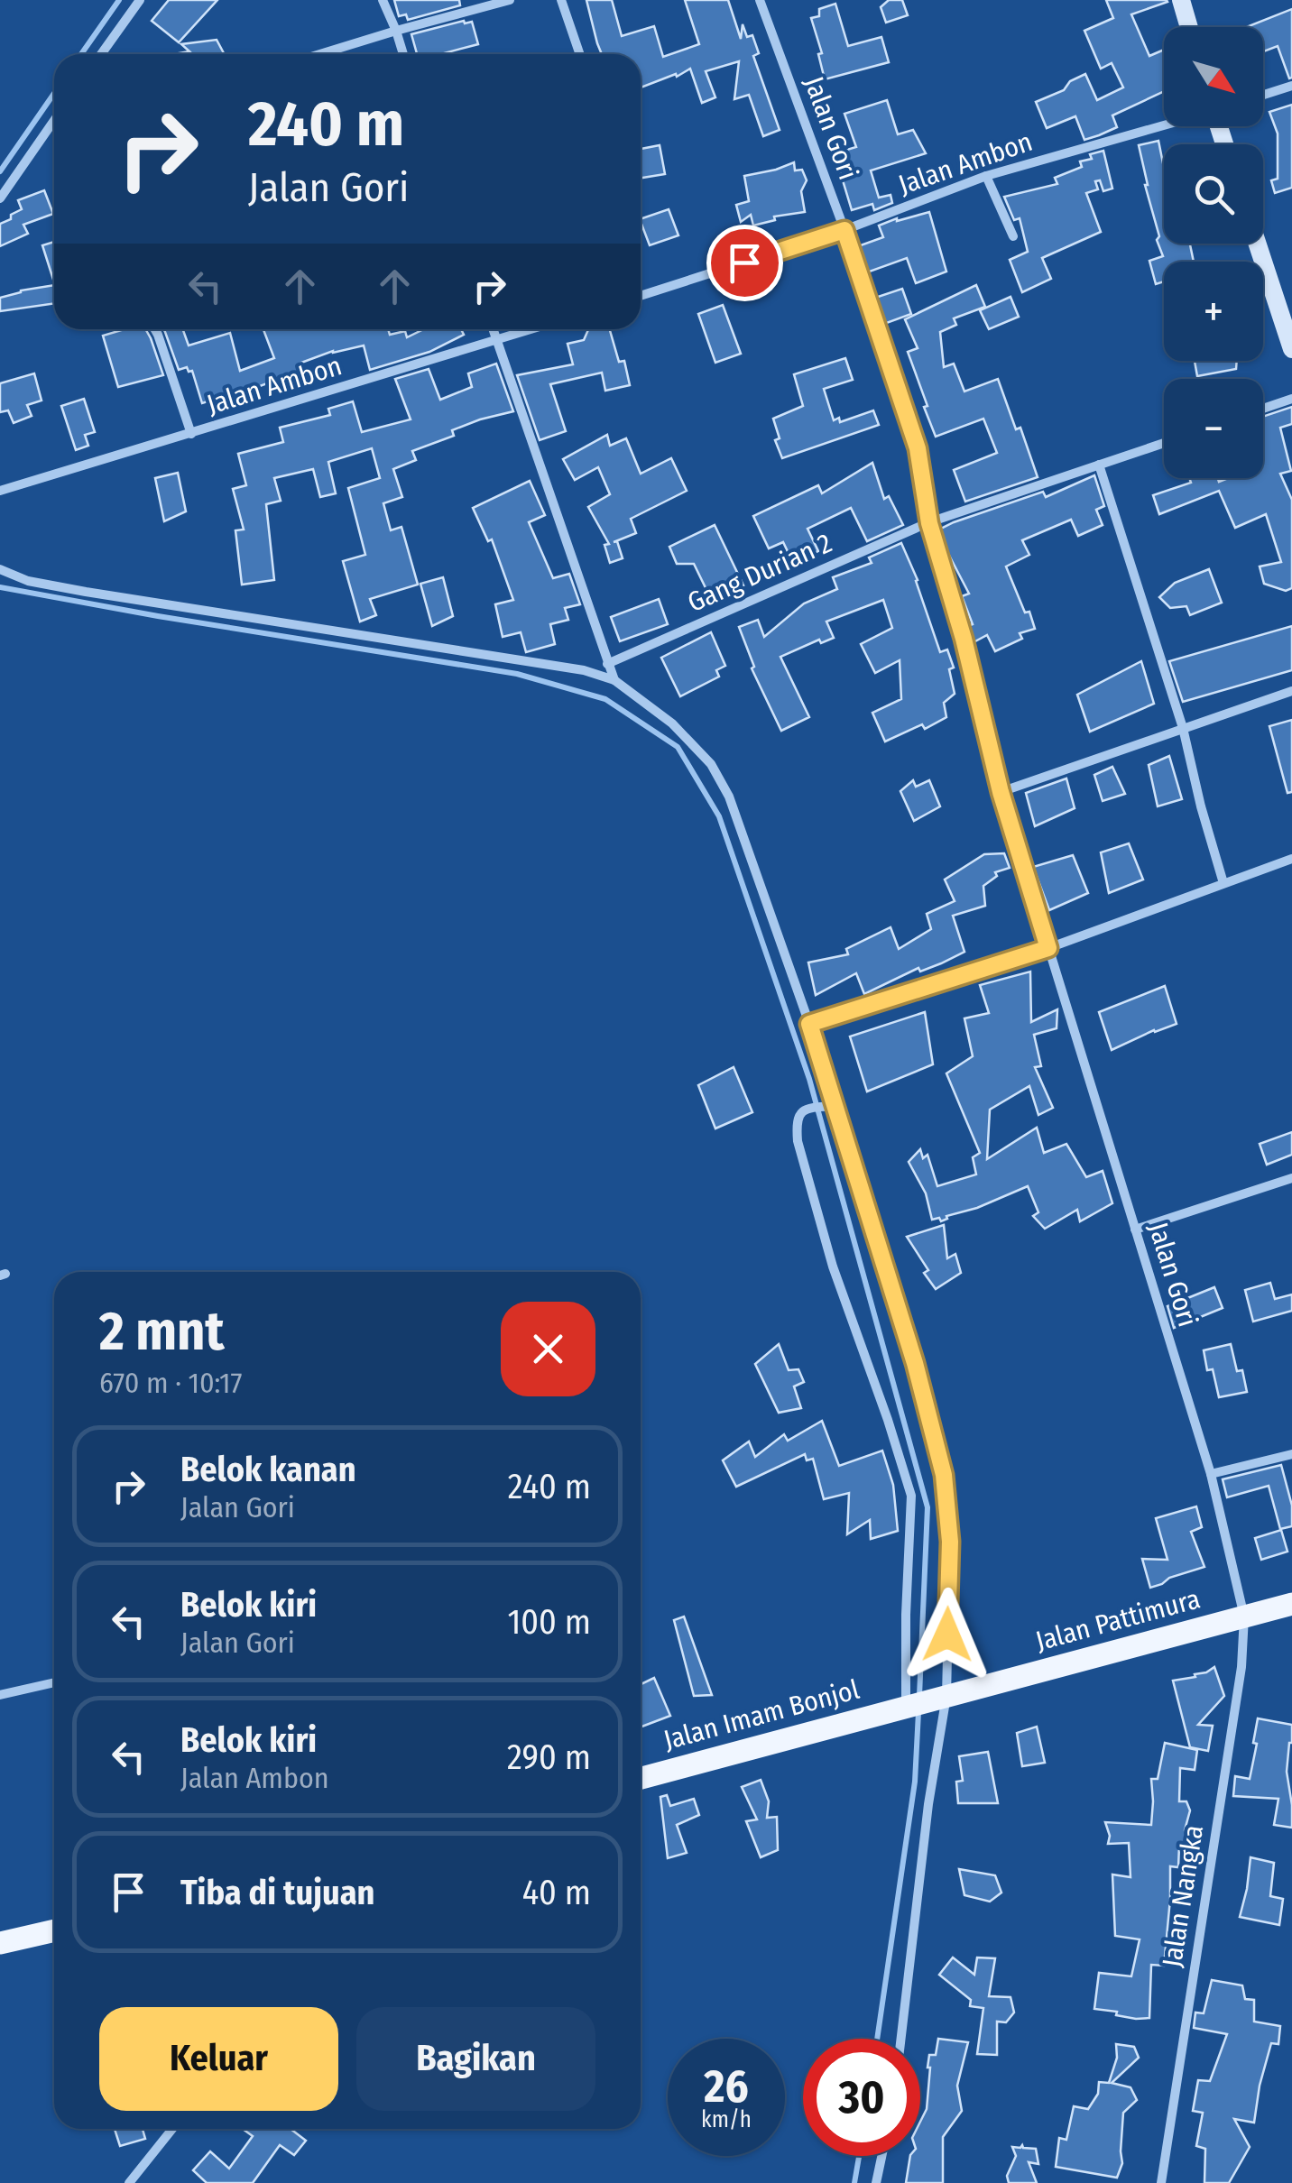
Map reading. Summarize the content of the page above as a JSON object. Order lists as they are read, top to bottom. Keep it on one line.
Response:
{"streets":{"main road":["Jalan Pattimura","Jalan Imam Bonjol"],"street":["Jalan Gori","Jalan Ambon","Gang Durian 2","Jalan Nangka"]},"crossings":[["Jalan Gori","Jalan Ambon"],["Jalan Gori","Gang Durian 2"],["Jalan Gori","Jalan Pattimura"],["Jalan Gori","Jalan Nangka"],["Jalan Pattimura","Jalan Imam Bonjol"],["Jalan Pattimura","Jalan Nangka"]],"north":"bottom right","page":{"map_buttons":["+","−"],"turn":["240 m","Jalan Gori"],"heading":["2 mnt","670 m · 10:17"],"list":[{"name":"Belok kanan","note":"Jalan Gori","value":"240 m"},{"name":"Belok kiri","note":"Jalan Gori","value":"100 m"},{"name":"Belok kiri","note":"Jalan Ambon","value":"290 m"},{"name":"Tiba di tujuan","value":"40 m"}],"buttons":["Keluar","Bagikan"],"speed":"26 km/h","limit":"30"}}
